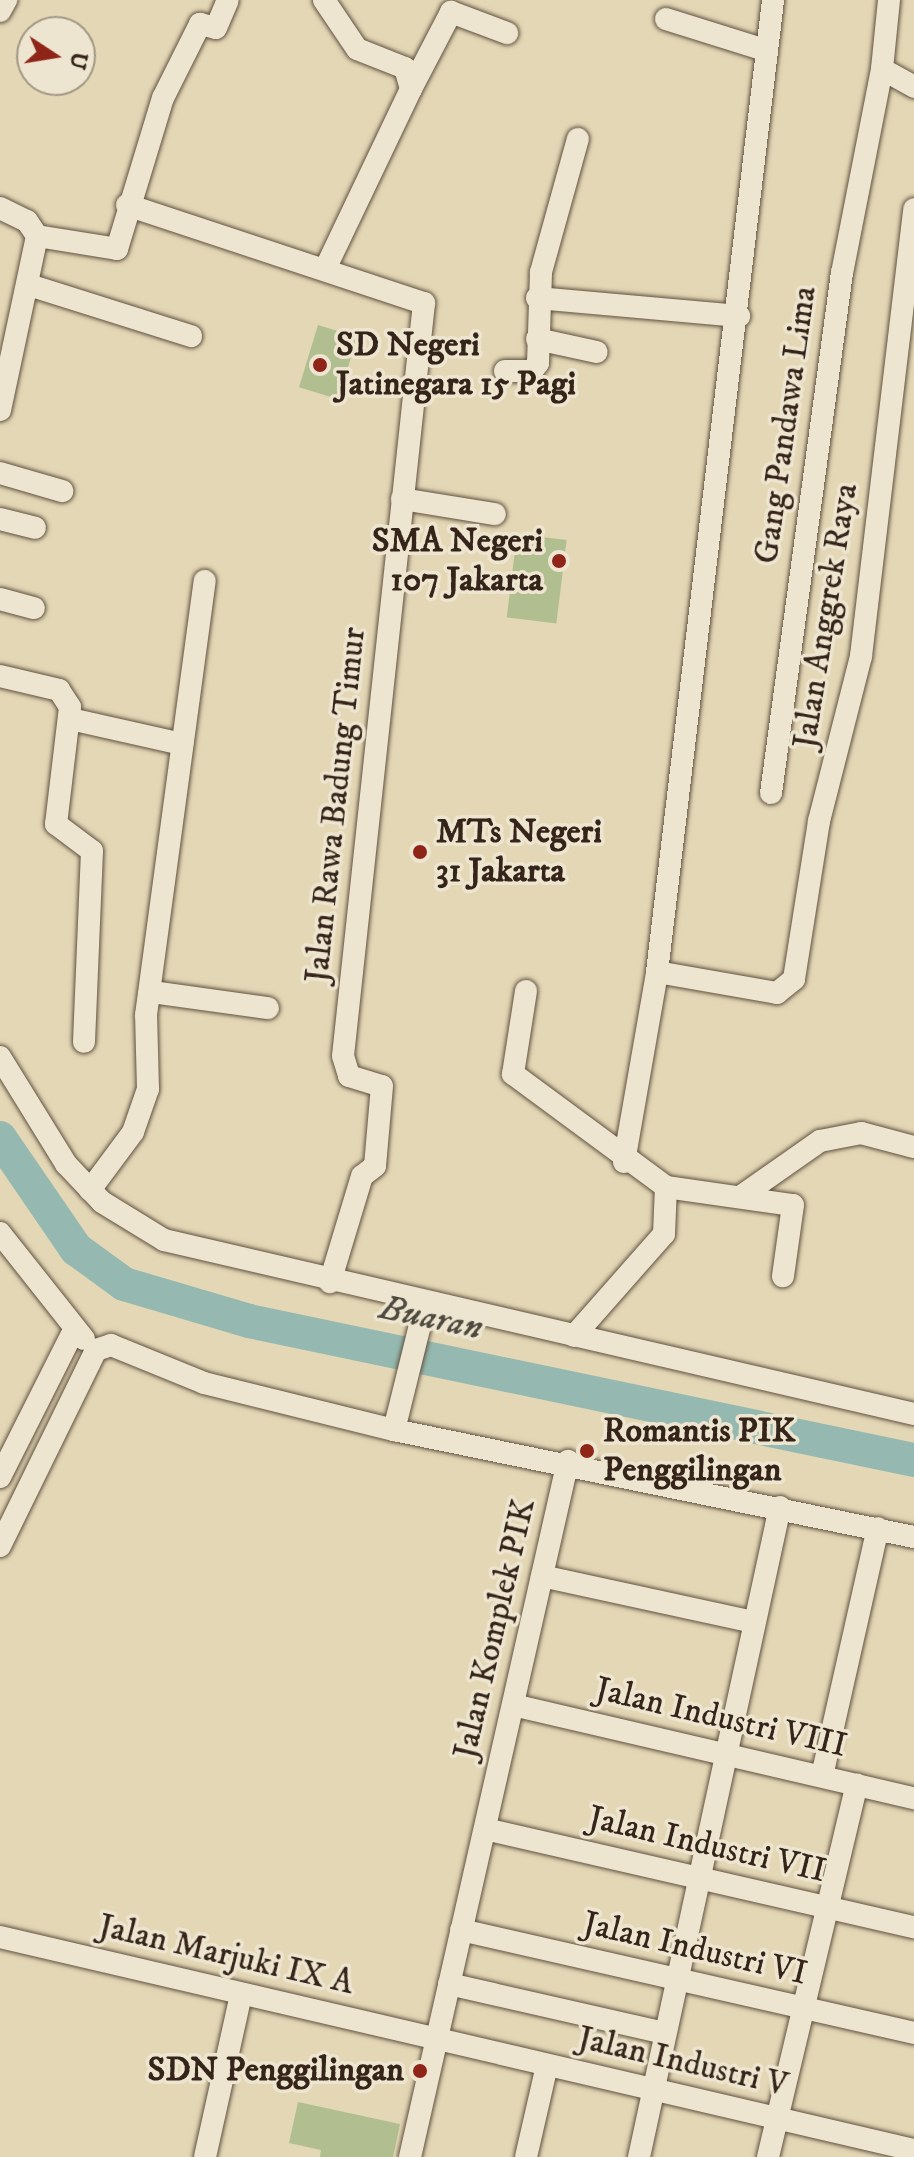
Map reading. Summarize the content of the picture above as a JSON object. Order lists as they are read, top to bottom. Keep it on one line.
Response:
{"streets":{"street":["Gang Pandawa Lima","Jalan Anggrek Raya","Jalan Rawa Badung Timur","Jalan Komplek PIK","Jalan Industri VIII","Jalan Industri VII","Jalan Industri VI","Jalan Marjuki IX A","Jalan Industri V"]},"crossings":[["Jalan Komplek PIK","Jalan Industri VIII"],["Jalan Komplek PIK","Jalan Industri VII"],["Jalan Komplek PIK","Jalan Industri VI"],["Jalan Komplek PIK","Jalan Marjuki IX A"],["Jalan Komplek PIK","Jalan Industri V"],["Jalan Marjuki IX A","Jalan Industri V"]],"water":["Buaran"],"places":["SD Negeri Jatinegara 15 Pagi","SMA Negeri 107 Jakarta","MTs Negeri 31 Jakarta","Romantis PIK Penggilingan","SDN Penggilingan"],"north":"right"}
